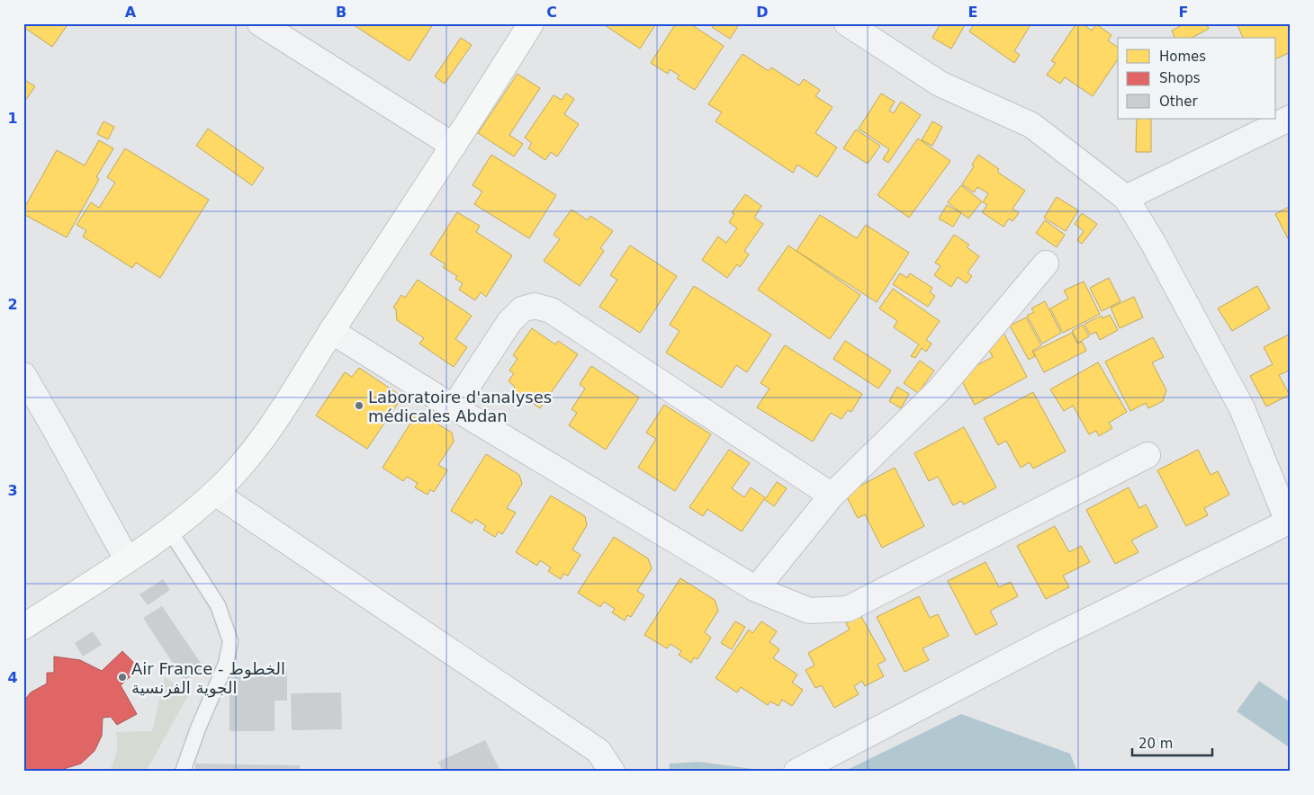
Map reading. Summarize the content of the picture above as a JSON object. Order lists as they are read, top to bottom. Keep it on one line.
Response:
{"places":["Laboratoire d'analyses médicales Abdan","Air France - الخطوط الجوية الفرنسية"],"legend":["Homes","Shops","Other"],"scale_bar":"20 m","grid":{"columns":["A","B","C","D","E","F"],"rows":["1","2","3","4"]}}
